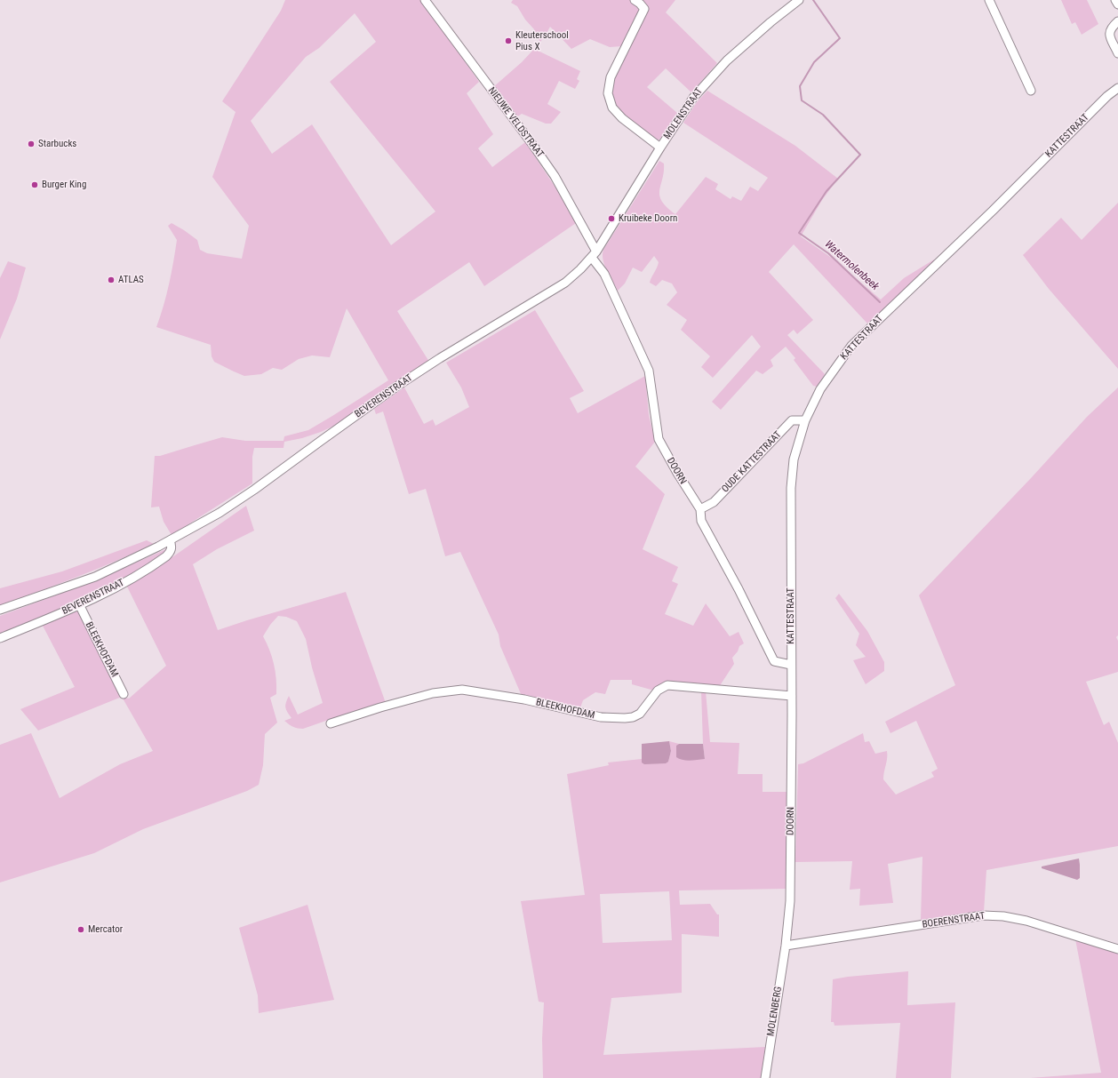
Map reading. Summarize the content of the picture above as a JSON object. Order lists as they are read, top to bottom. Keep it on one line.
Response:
{"streets":{"street":["MOLENSTRAAT","NIEUWE VELDSTRAAT","KATTESTRAAT","BEVERENSTRAAT","OUDE KATTESTRAAT","DOORN","BLEEKHOFDAM","BOERENSTRAAT","MOLENBERG"]},"crossings":[["MOLENSTRAAT","NIEUWE VELDSTRAAT"],["MOLENSTRAAT","BEVERENSTRAAT"],["MOLENSTRAAT","DOORN"],["NIEUWE VELDSTRAAT","BEVERENSTRAAT"],["NIEUWE VELDSTRAAT","DOORN"],["KATTESTRAAT","OUDE KATTESTRAAT"],["KATTESTRAAT","DOORN"],["KATTESTRAAT","BLEEKHOFDAM"],["BEVERENSTRAAT","DOORN"],["BEVERENSTRAAT","BLEEKHOFDAM"],["OUDE KATTESTRAAT","DOORN"],["DOORN","BLEEKHOFDAM"],["DOORN","BOERENSTRAAT"],["DOORN","MOLENBERG"],["BOERENSTRAAT","MOLENBERG"]],"water":["Watermolenbeek"],"places":["Kleuterschool Pius X","Starbucks","Burger King","Kruibeke Doorn","ATLAS","Mercator"]}
